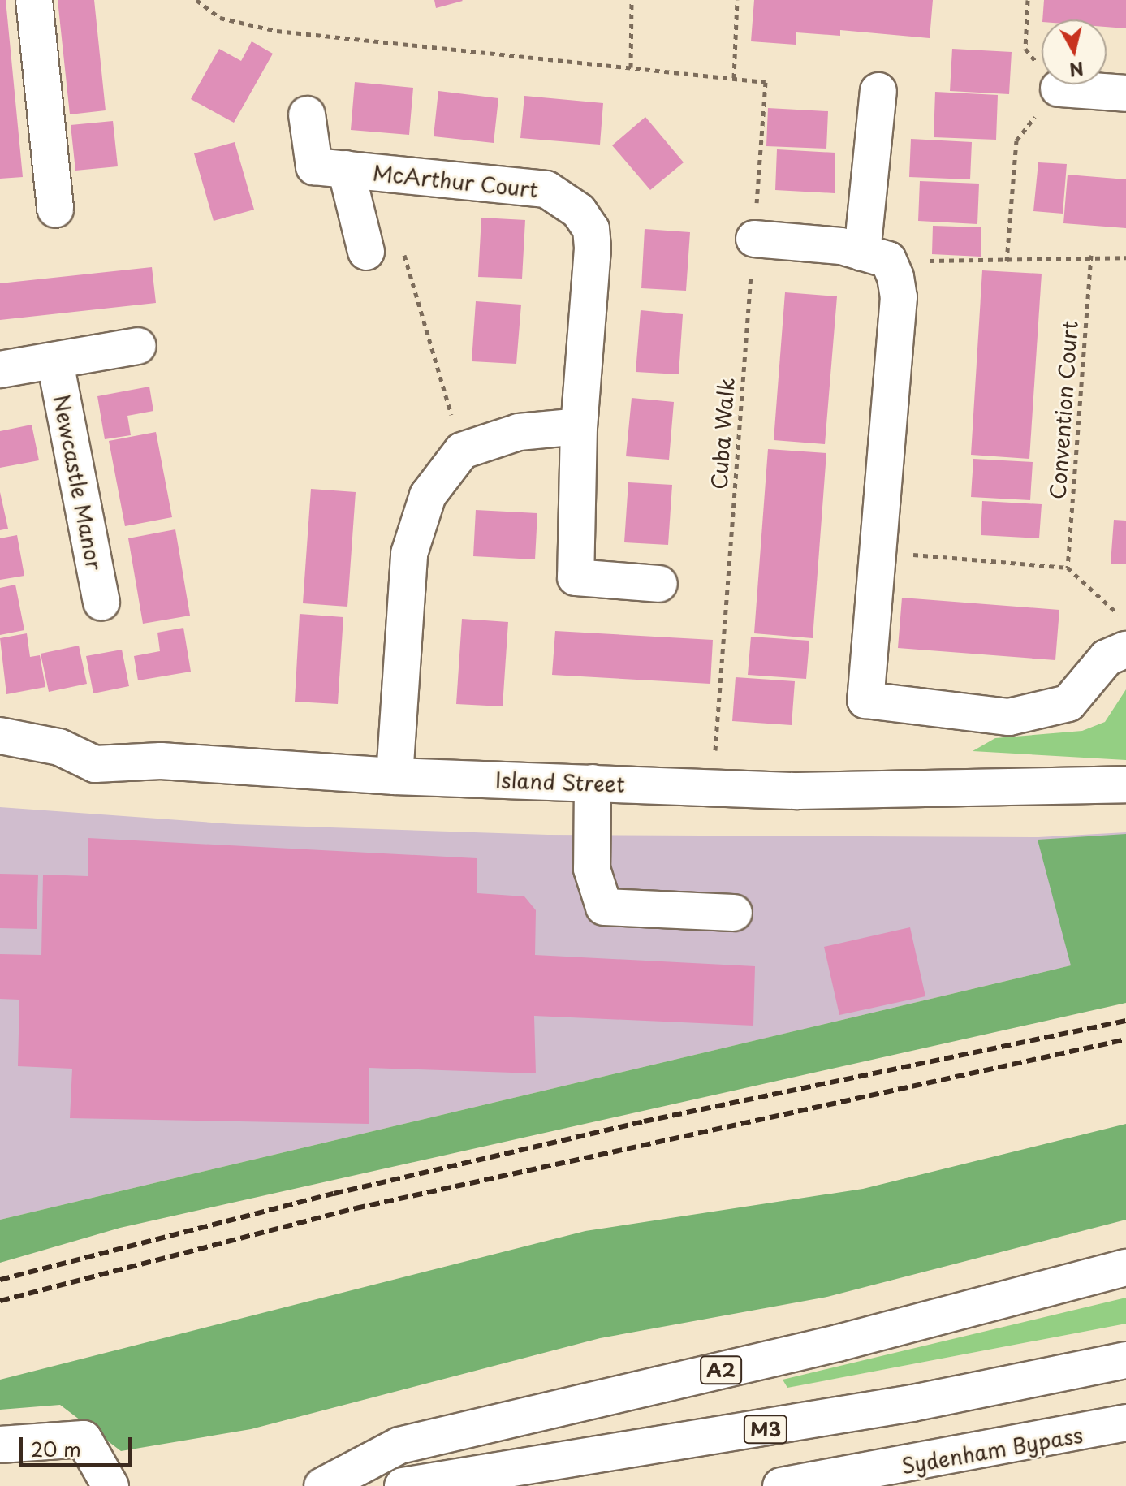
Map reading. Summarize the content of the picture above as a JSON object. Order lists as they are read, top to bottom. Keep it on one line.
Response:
{"streets":{"main road":["McArthur Court","Newcastle Manor","Island Street","A2","M3","Sydenham Bypass"],"path":["Convention Court","Cuba Walk"]},"crossings":[["Cuba Walk","Island Street"]],"scale_bar":"20 m","north":"bottom"}
